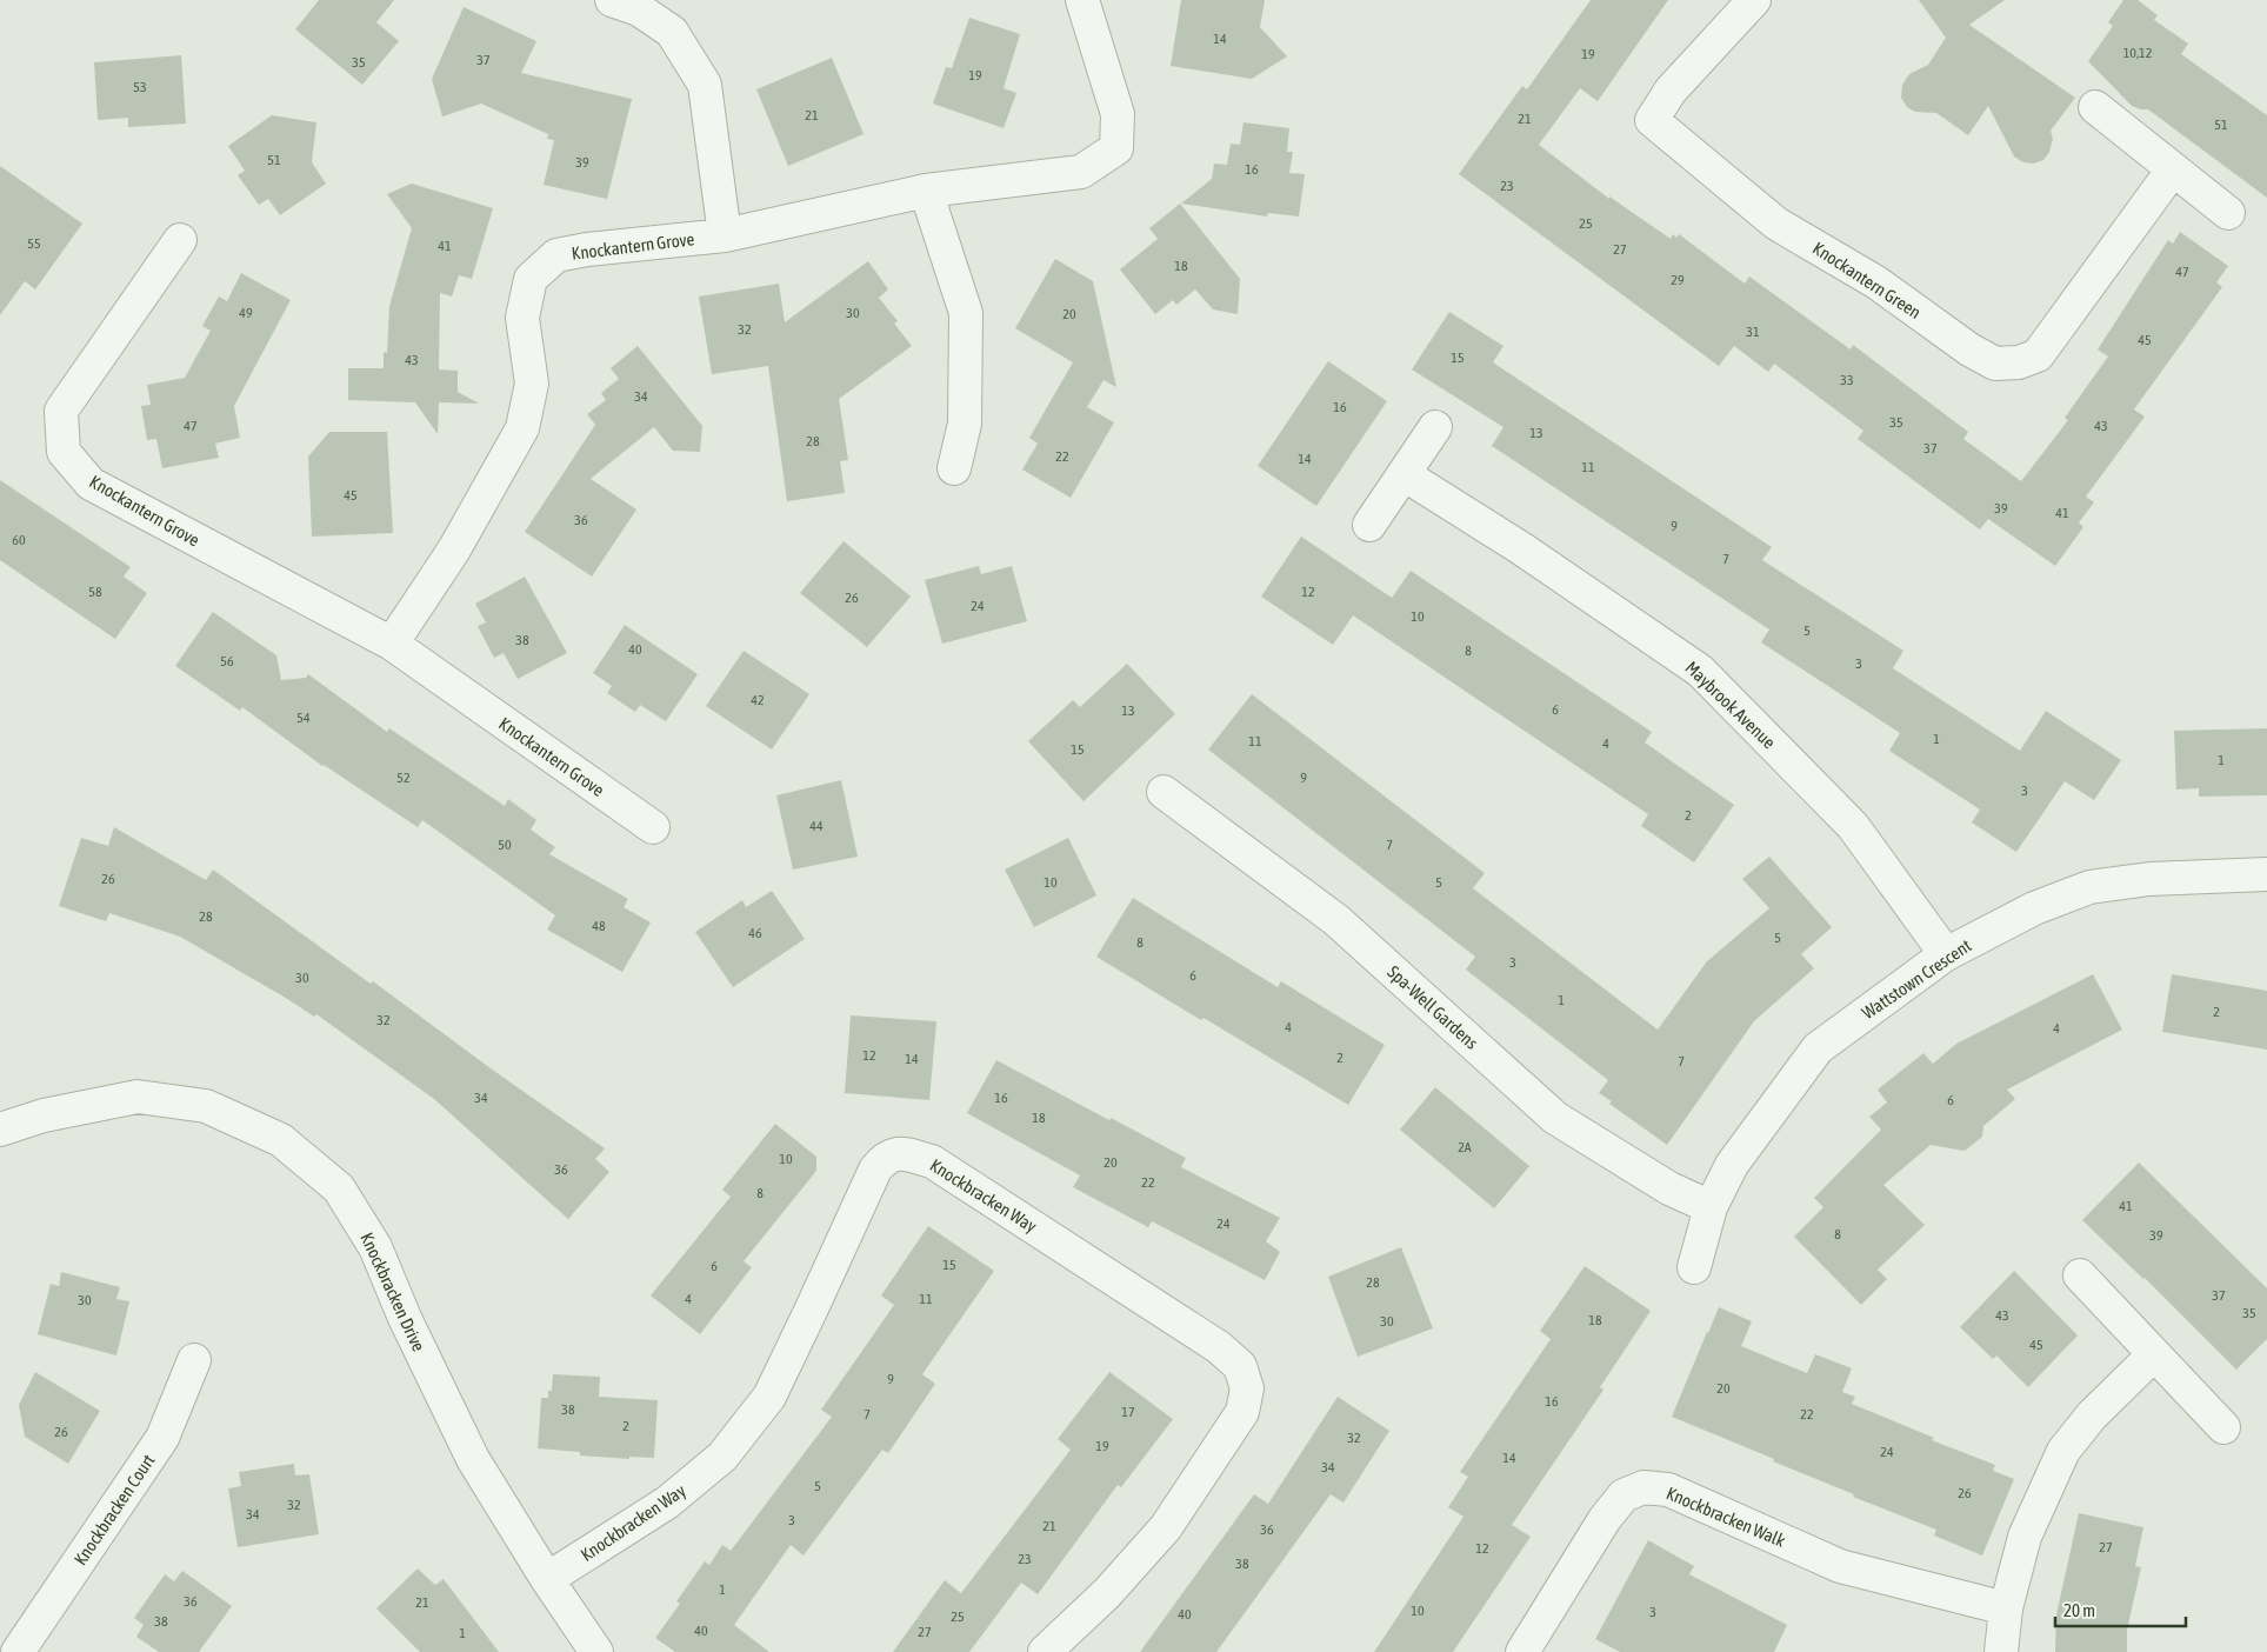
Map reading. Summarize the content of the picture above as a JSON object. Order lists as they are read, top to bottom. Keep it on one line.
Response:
{"streets":{"street":["Knockantern Grove","Knockantern Green","Maybrook Avenue","Wattstown Crescent","Spa-Well Gardens","Knockbracken Way","Knockbracken Drive","Knockbracken Court","Knockbracken Walk"]},"crossings":[["Maybrook Avenue","Wattstown Crescent"],["Wattstown Crescent","Spa-Well Gardens"],["Knockbracken Way","Knockbracken Drive"]],"house_numbers":["14","10,12","19","37","35","19","53","21","21","51","51","39","16","23","25","55","41","27","18","47","29","49","30","20","32","31","45","15","43","33","34","16","35","47","43","13","28","37","22","14","11","45","39","41","36","9","60","7","58","12","26","24","10","5","38","40","8","56","3","42","6","13","54","1","11","4","15","1","52","9","3","2","44","50","7","26","10","5","28","48","46","5","8","3","6","30","1","2","32","4","4","12","2","14","7","34","16","6","18","2A","10","20","36","22","8","41","24","8","39","15","6","28","37","4","11","30","35","43","18","30","45","9","20","16","38","17","7","22","2","26","32","19","24","14","34","5","26","32","34","3","21","36","27","12","23","38","1","36","21","10","3","40","25","38","40","27","1"],"scale_bar":"20 m"}
